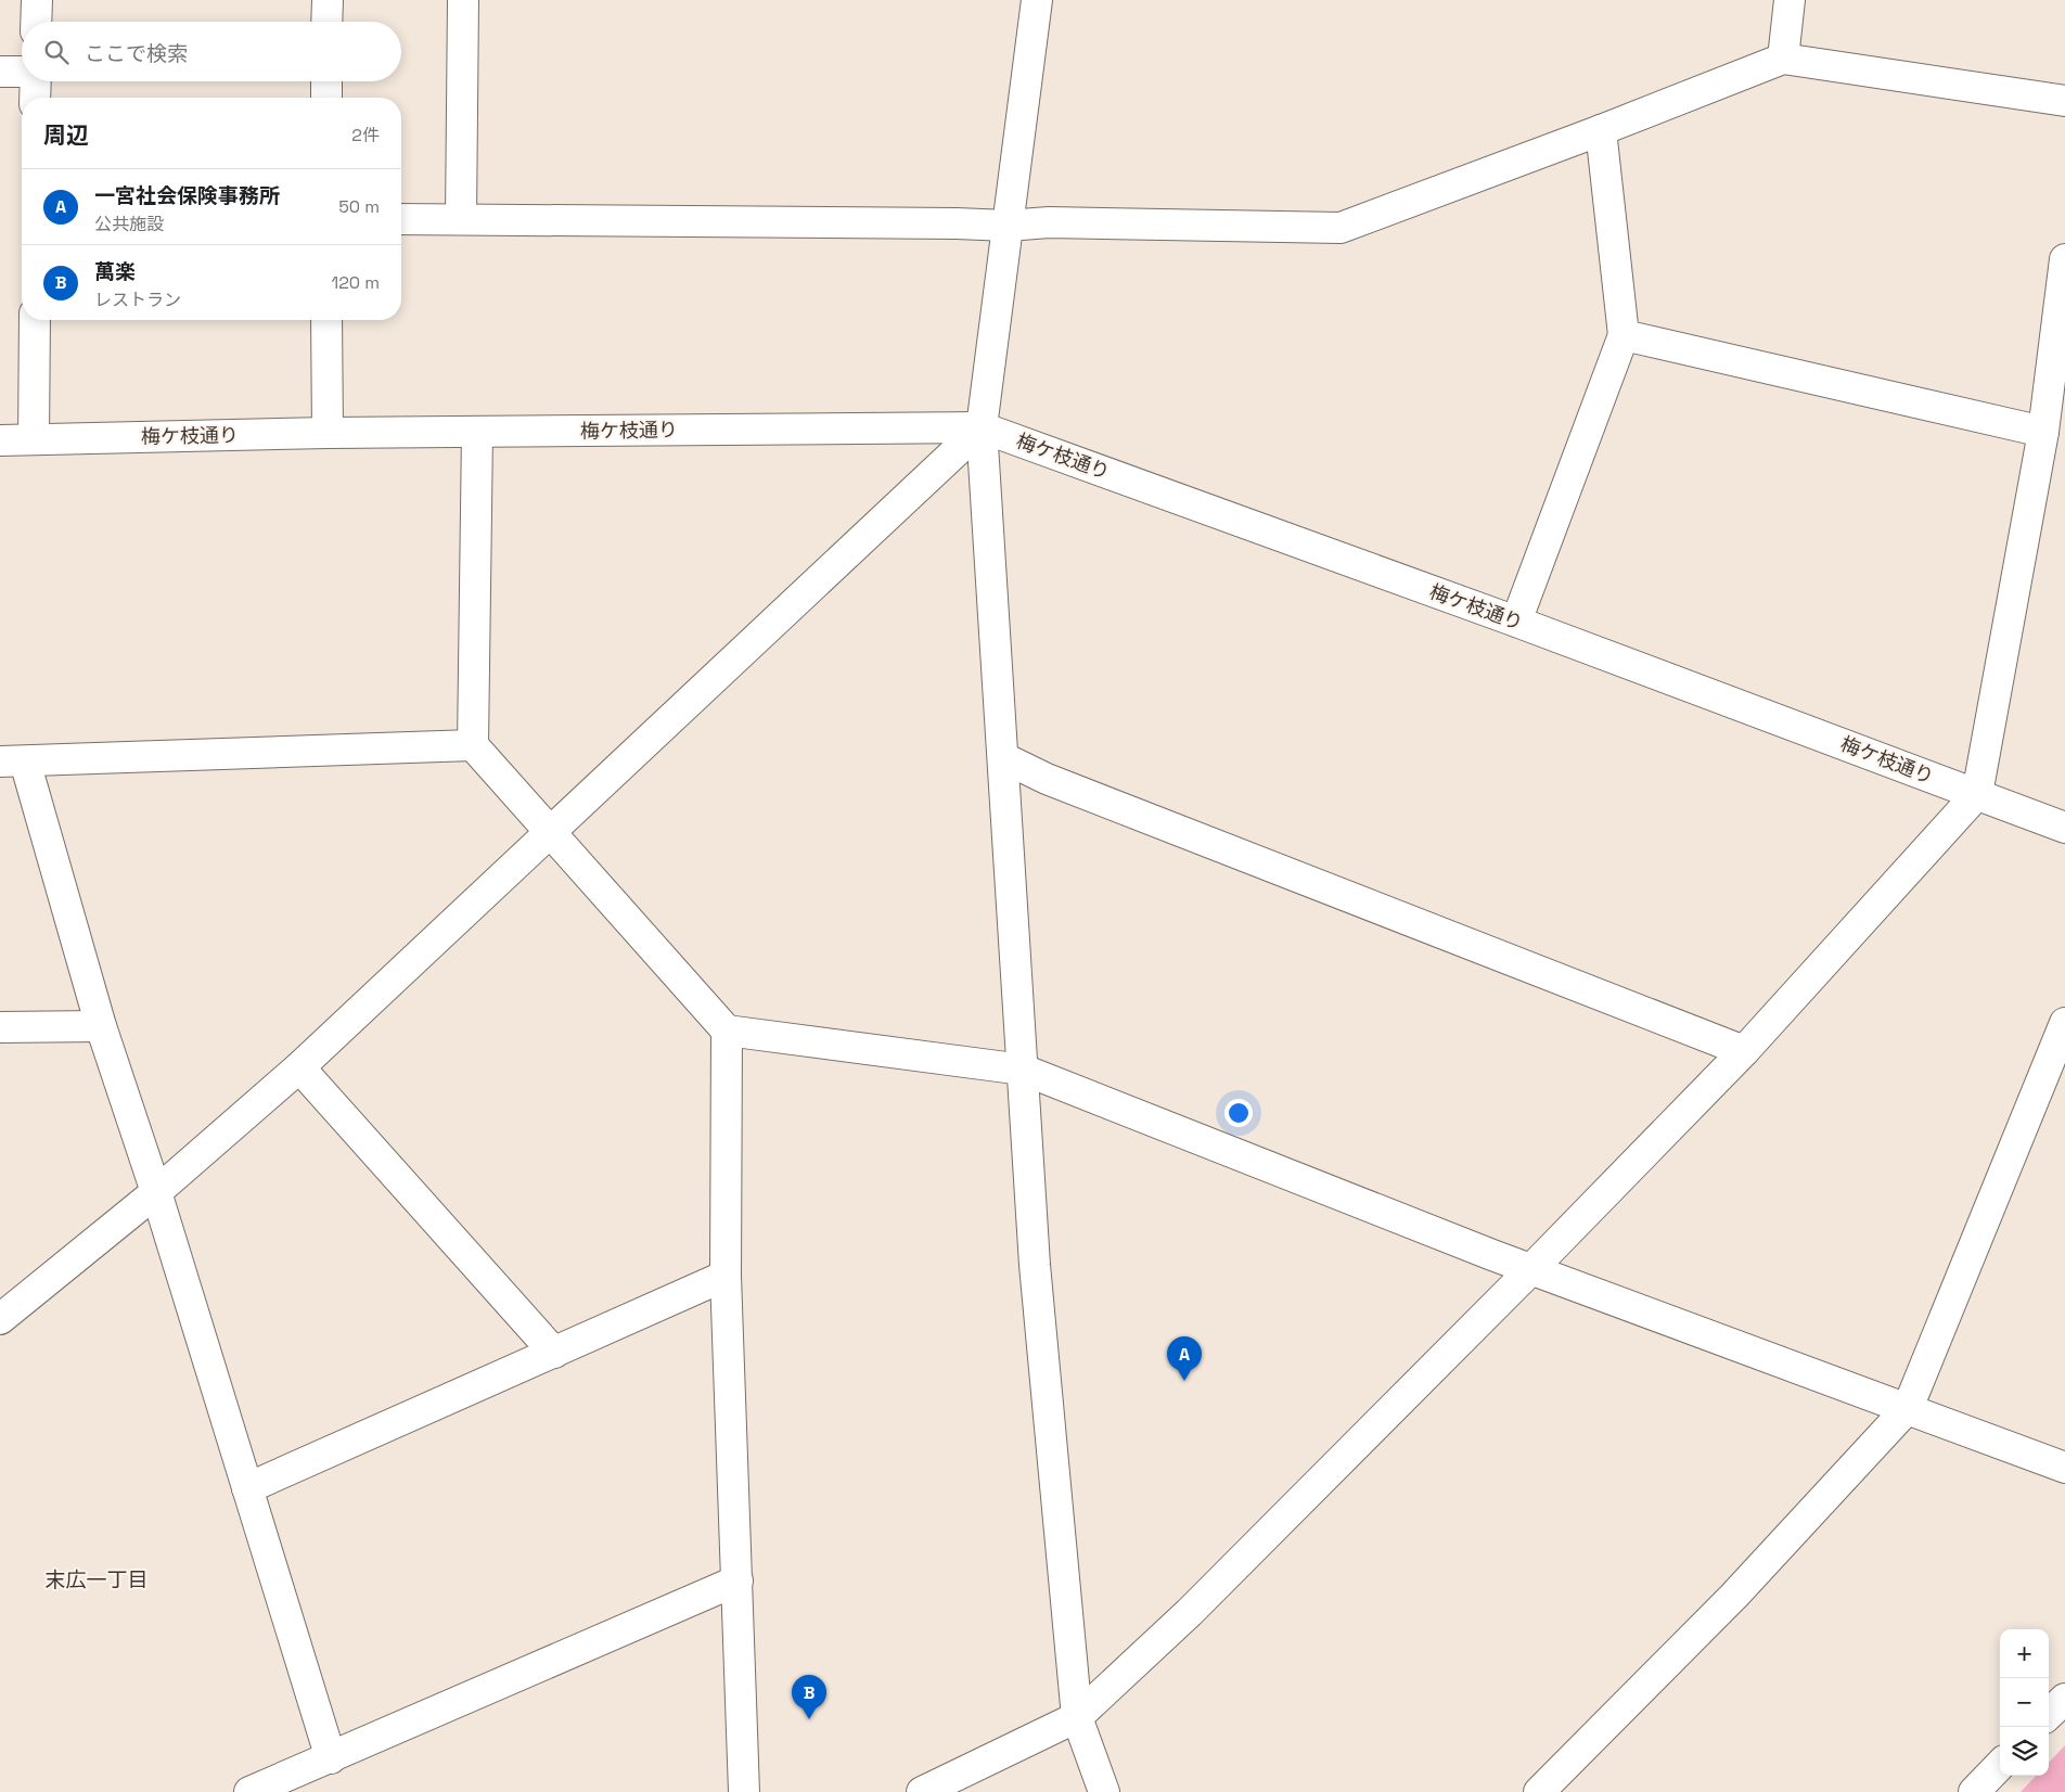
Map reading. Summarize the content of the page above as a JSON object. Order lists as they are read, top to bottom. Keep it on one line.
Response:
{"streets":{"street":["梅ケ枝通り"]},"districts":["末広一丁目"],"page":{"search":"ここで検索","heading":["周辺","2件"],"list":[{"mark":"A","name":"一宮社会保険事務所","note":"公共施設","value":"50 m"},{"mark":"B","name":"萬楽","note":"レストラン","value":"120 m"}],"pins":["A","B"],"map_buttons":["+","−"]}}
